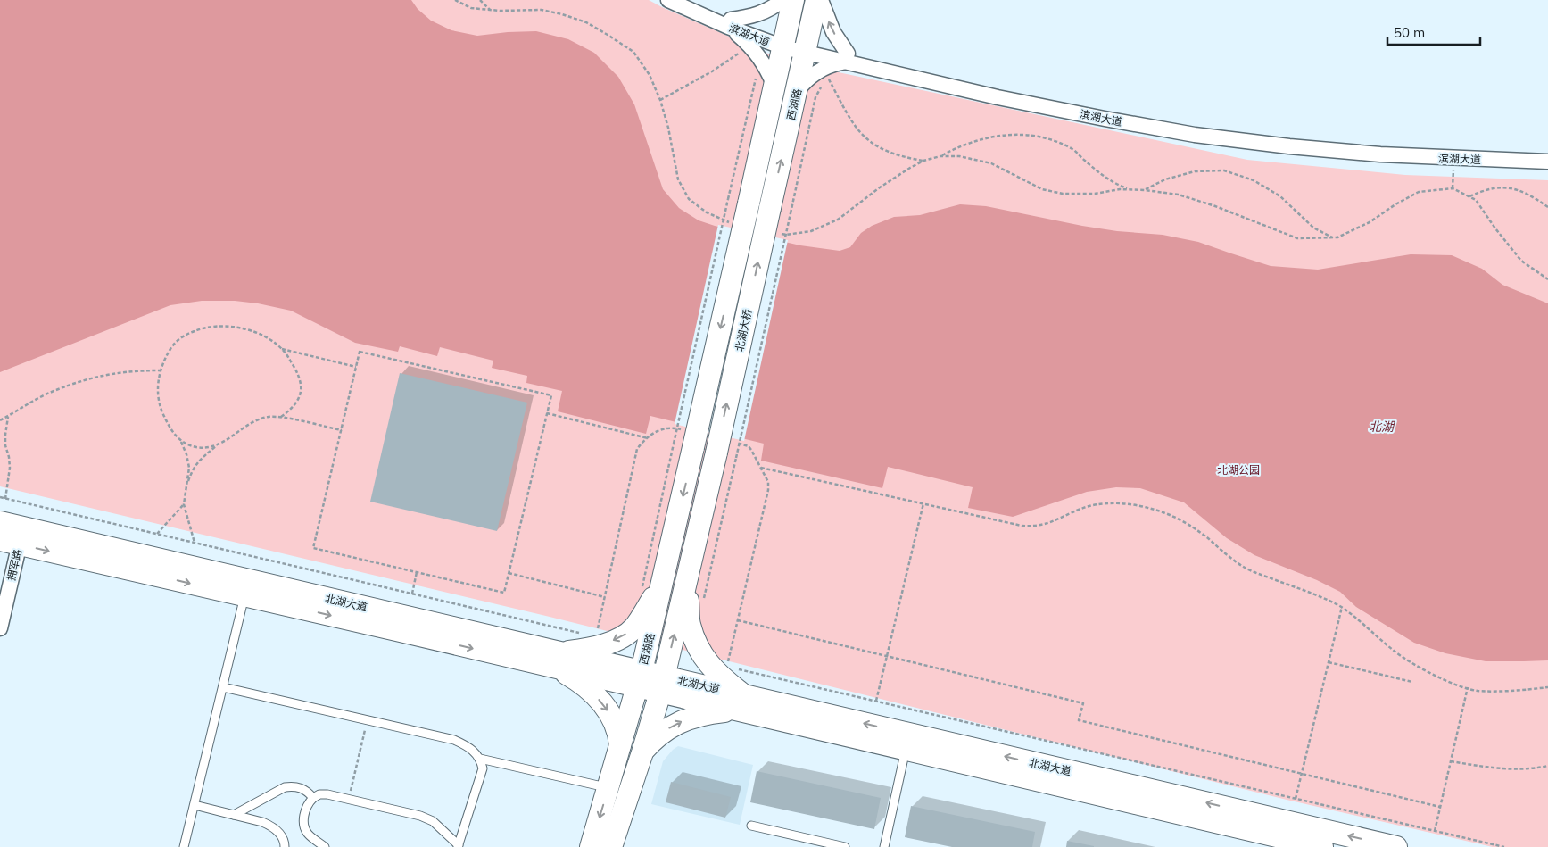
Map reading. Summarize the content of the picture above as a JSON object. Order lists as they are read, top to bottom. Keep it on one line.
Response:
{"streets":{"main road":["西湖路","北湖大桥","北湖大道"],"street":["滨湖大道","拥军路"]},"crossings":[["滨湖大道","西湖路"],["西湖路","北湖大桥"],["西湖路","北湖大道"],["拥军路","北湖大道"]],"water":["北湖"],"parks":["北湖公园"],"scale_bar":"50 m"}
